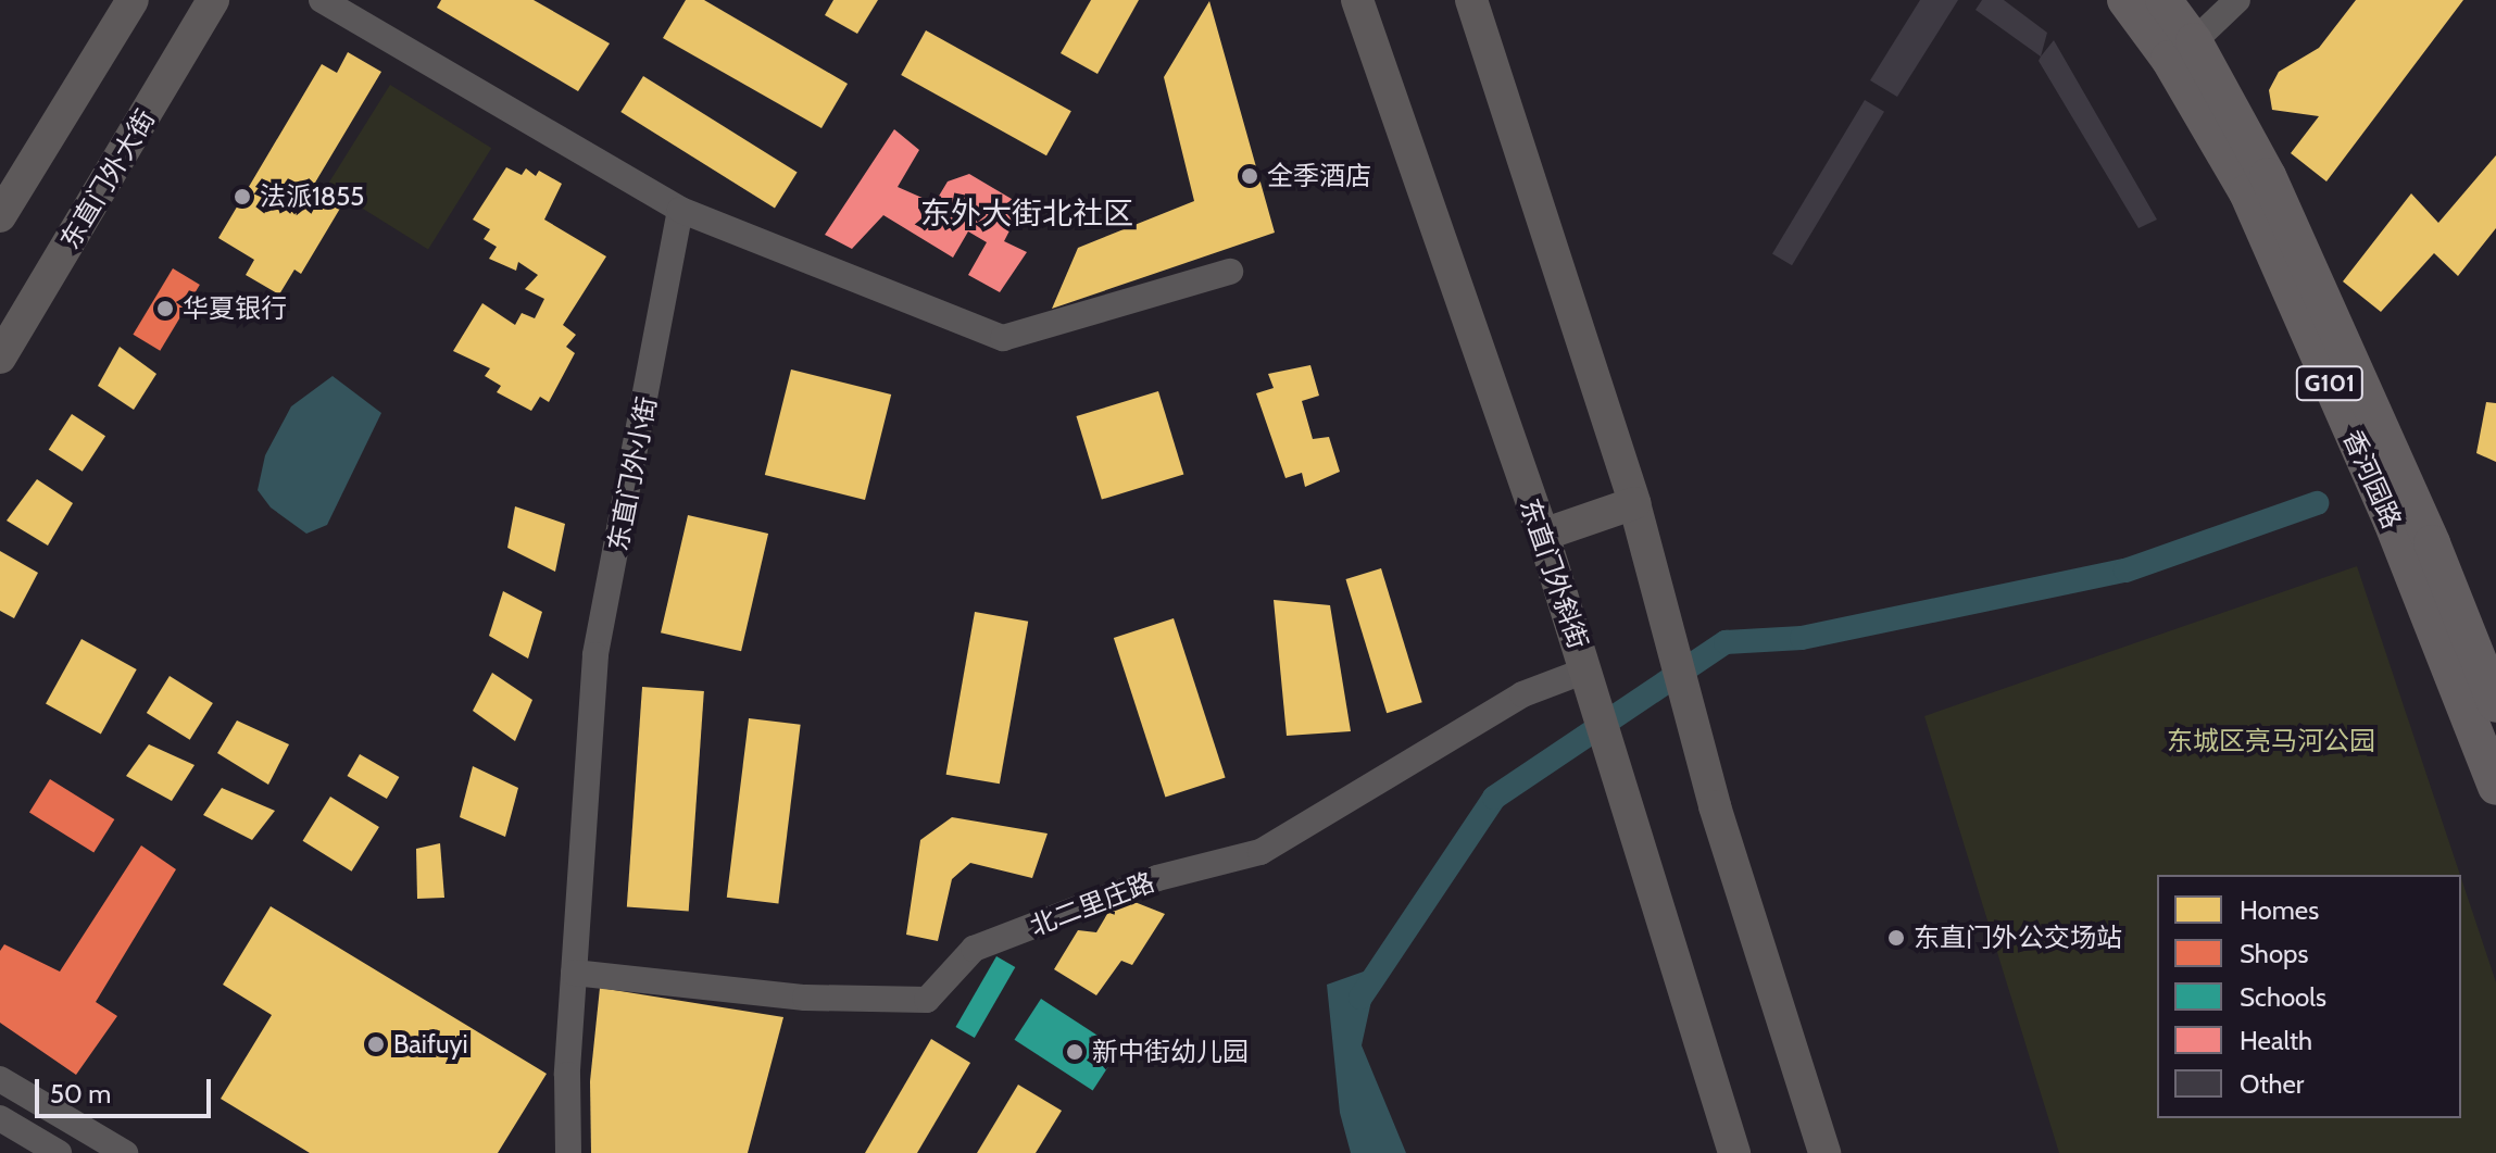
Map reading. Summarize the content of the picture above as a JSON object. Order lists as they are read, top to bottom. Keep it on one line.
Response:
{"streets":{"highway":["G101","香河园路"],"main road":["东直门外大街","东直门外斜街"],"street":["东直门外小街","北二里庄路"]},"crossings":[["东直门外小街","北二里庄路"],["东直门外斜街","北二里庄路"]],"districts":["东外大街北社区"],"parks":["东城区亮马河公园"],"places":["全季酒店","法派1855","华夏银行","东直门外公交场站","Baifuyi","新中街幼儿园"],"legend":["Homes","Shops","Schools","Health","Other"],"scale_bar":"50 m"}
